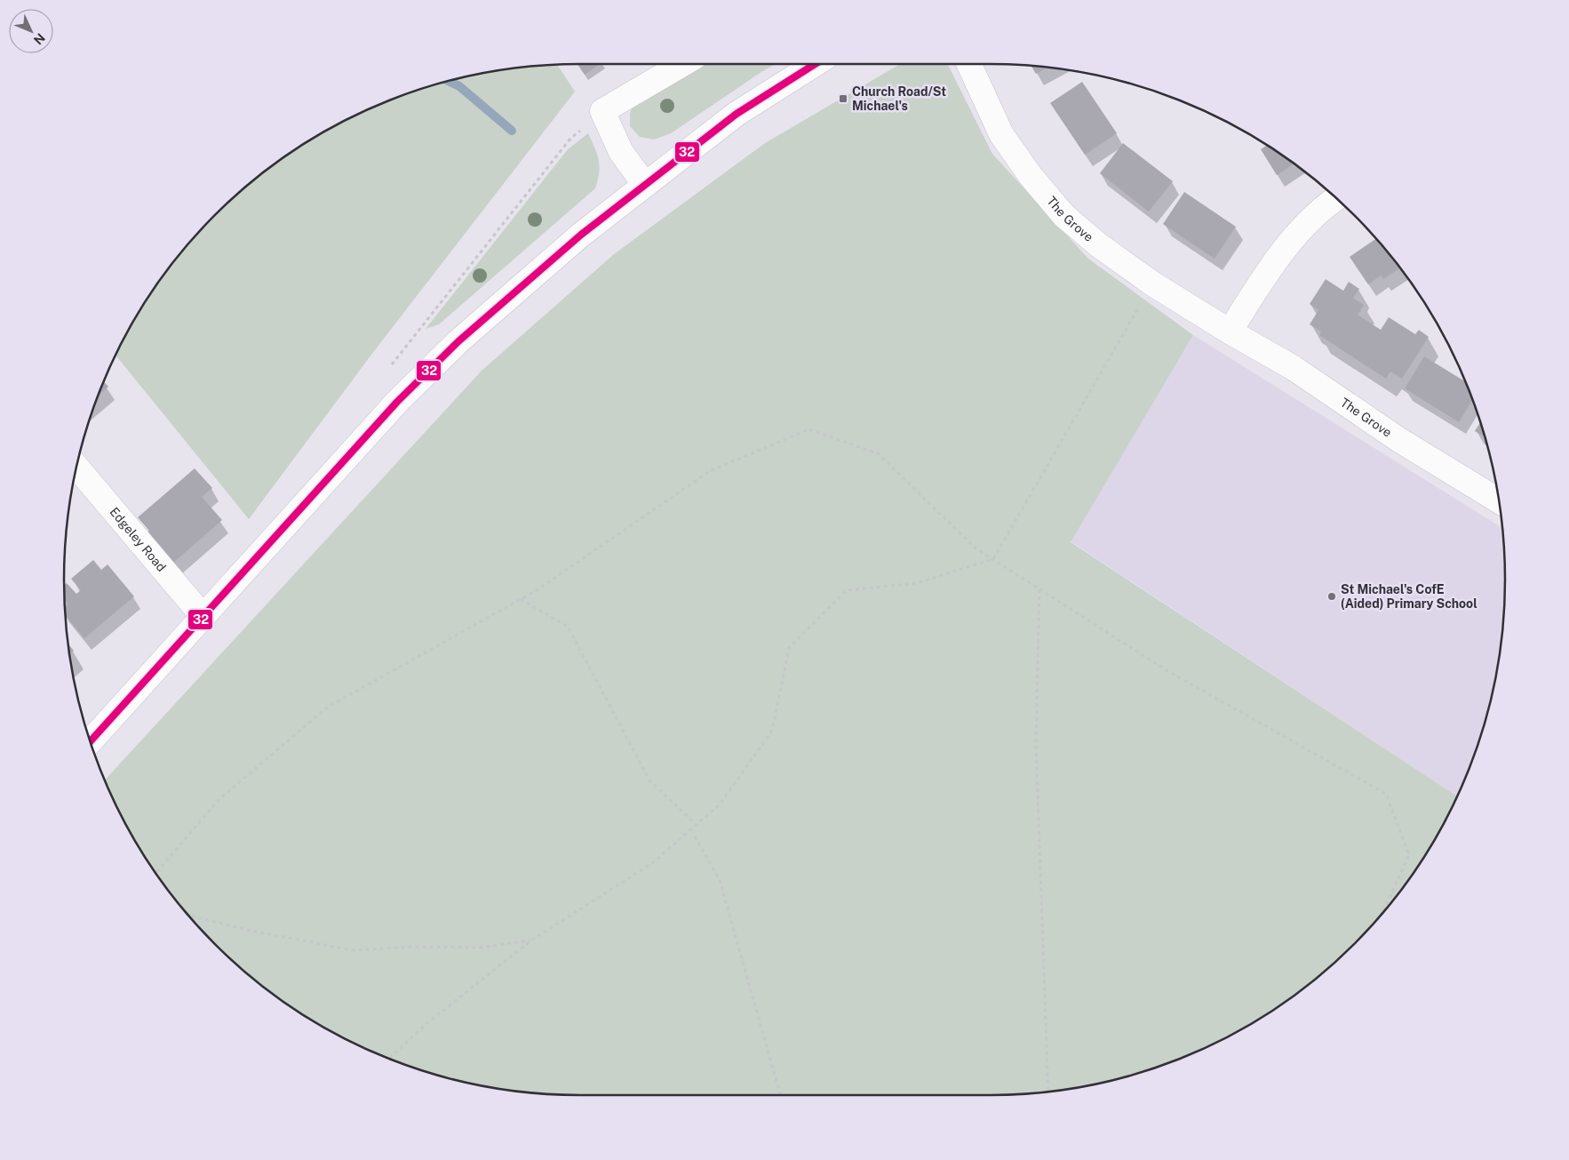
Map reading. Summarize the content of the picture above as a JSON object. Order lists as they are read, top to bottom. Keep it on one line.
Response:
{"streets":{"street":["The Grove","Edgeley Road"]},"places":{"transit":["Church Road/St Michael's"],"other":["St Michael's CofE (Aided) Primary School"]},"lines":["transit line 32"],"north":"bottom right"}
